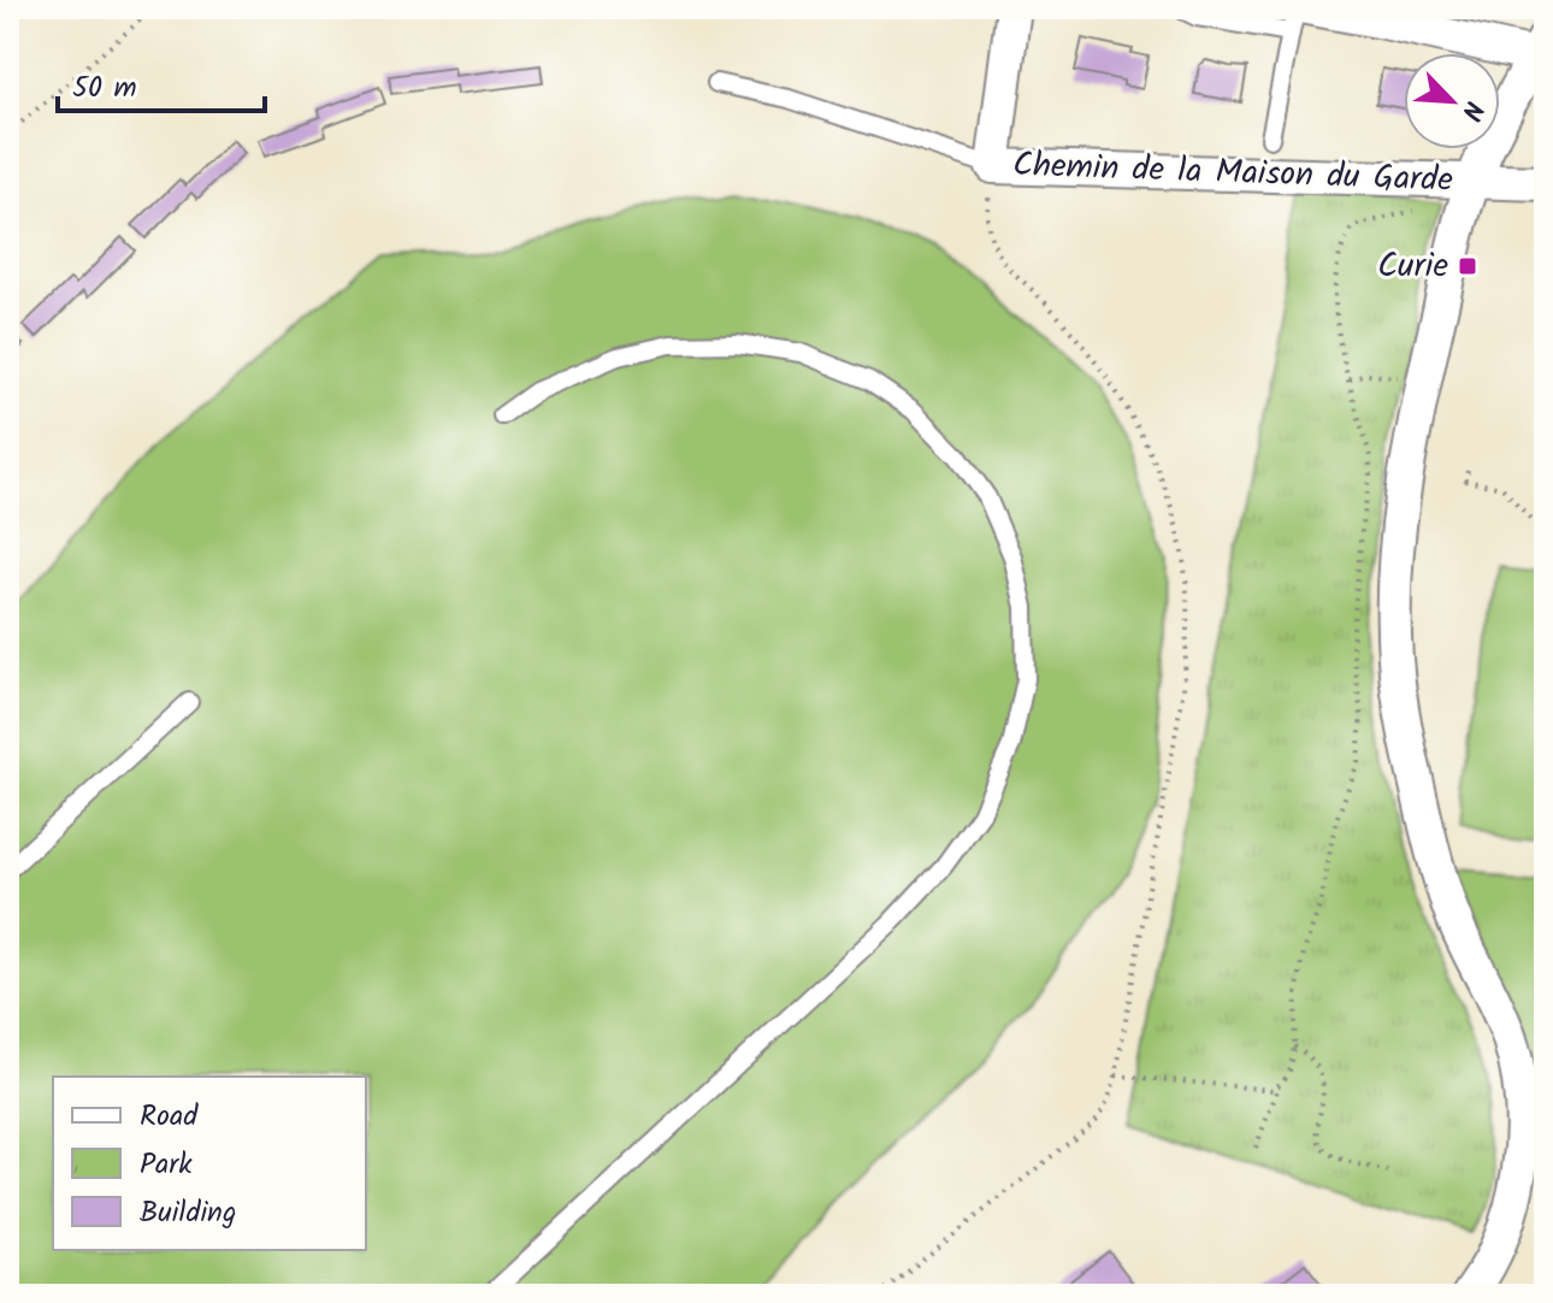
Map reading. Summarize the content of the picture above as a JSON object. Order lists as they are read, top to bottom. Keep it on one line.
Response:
{"streets":{"street":["Chemin de la Maison du Garde"]},"places":{"transit":["Curie"]},"legend":["Road","Park","Building"],"scale_bar":"50 m","north":"bottom right"}
